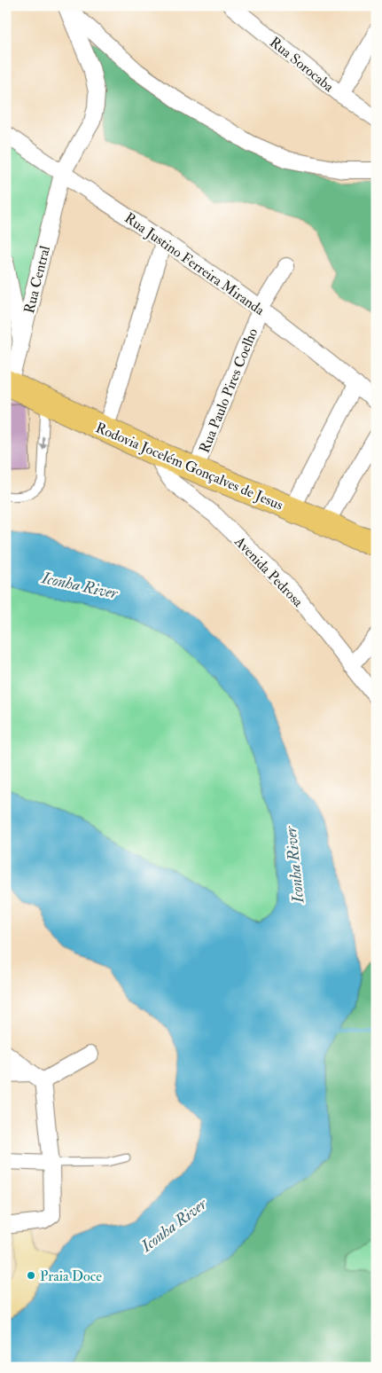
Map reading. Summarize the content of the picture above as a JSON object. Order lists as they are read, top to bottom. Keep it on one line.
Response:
{"streets":{"main road":["Rodovia Jocelém Gonçalves de Jesus"],"street":["Rua Sorocaba","Rua Justino Ferreira Miranda","Rua Central","Rua Paulo Pires Coelho","Avenida Pedrosa"]},"crossings":[["Rua Justino Ferreira Miranda","Rua Central"],["Rua Justino Ferreira Miranda","Rua Paulo Pires Coelho"],["Rua Central","Rodovia Jocelém Gonçalves de Jesus"],["Rua Paulo Pires Coelho","Rodovia Jocelém Gonçalves de Jesus"],["Rodovia Jocelém Gonçalves de Jesus","Avenida Pedrosa"]],"water":["Iconha River"],"places":["Praia Doce"]}
